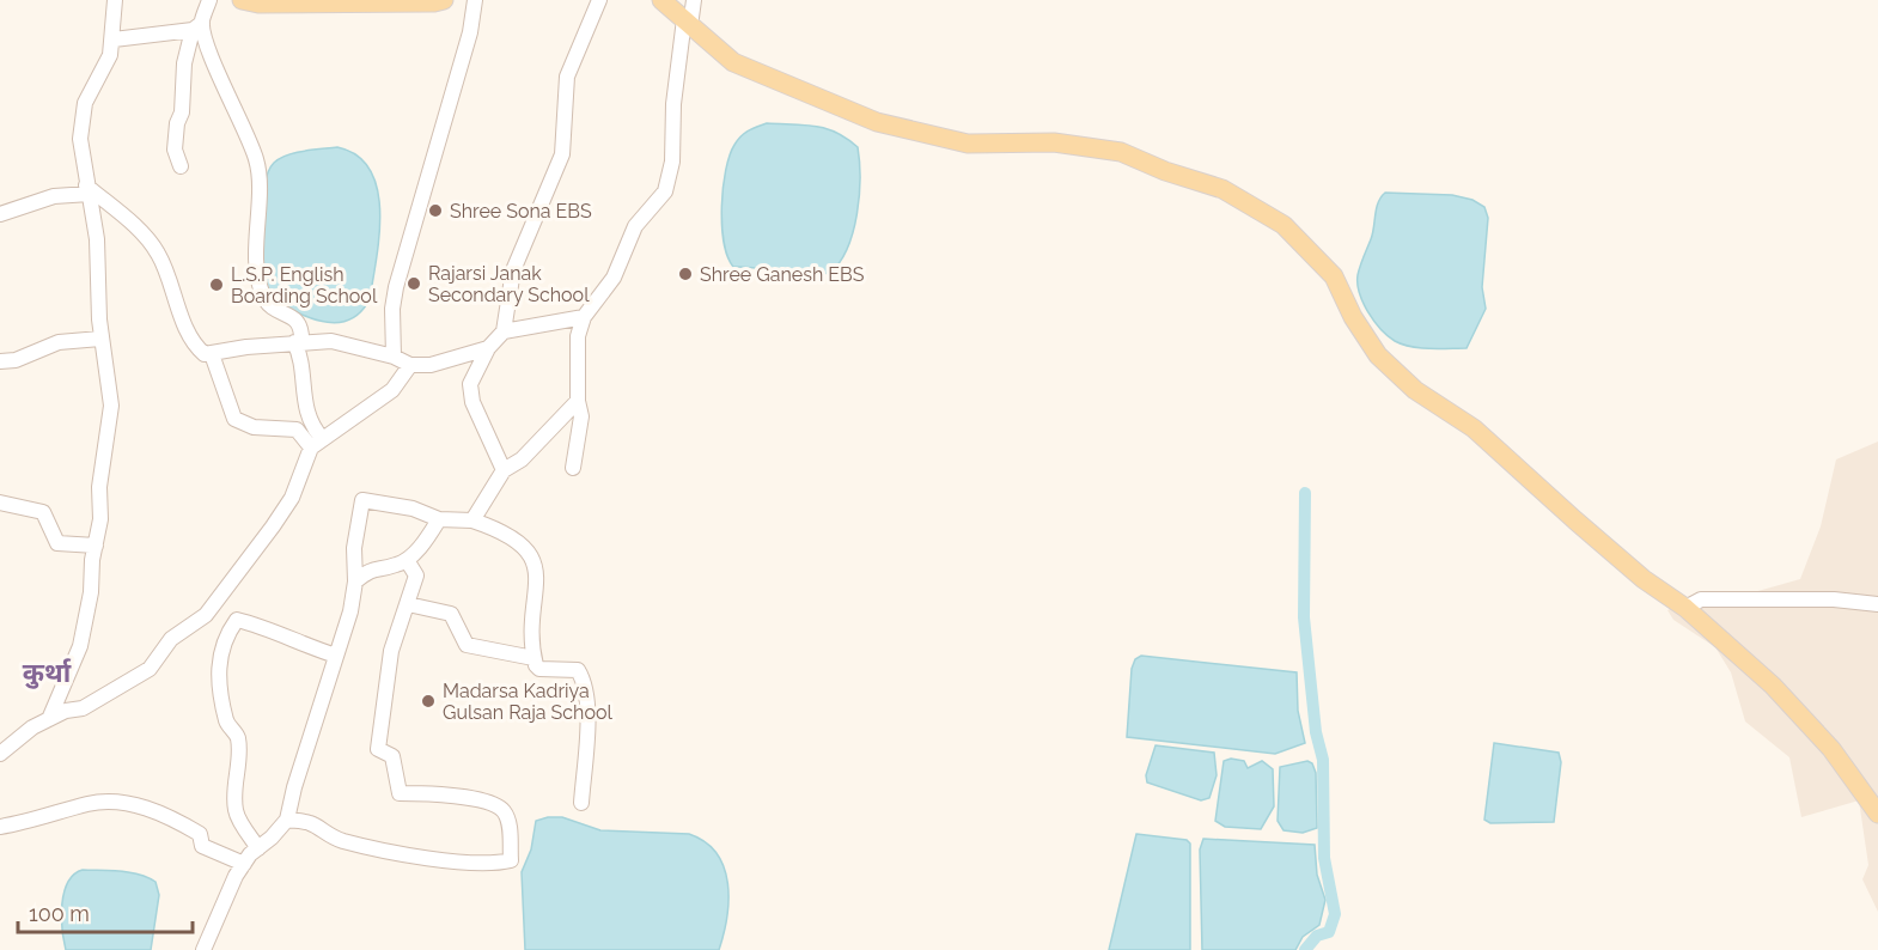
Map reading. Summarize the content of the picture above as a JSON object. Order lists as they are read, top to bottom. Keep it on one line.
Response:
{"districts":["कुर्था"],"places":["Shree Sona EBS","Shree Ganesh EBS","Rajarsi Janak Secondary School","L.S.P. English Boarding School","Madarsa Kadriya Gulsan Raja School"],"scale_bar":"100 m"}
